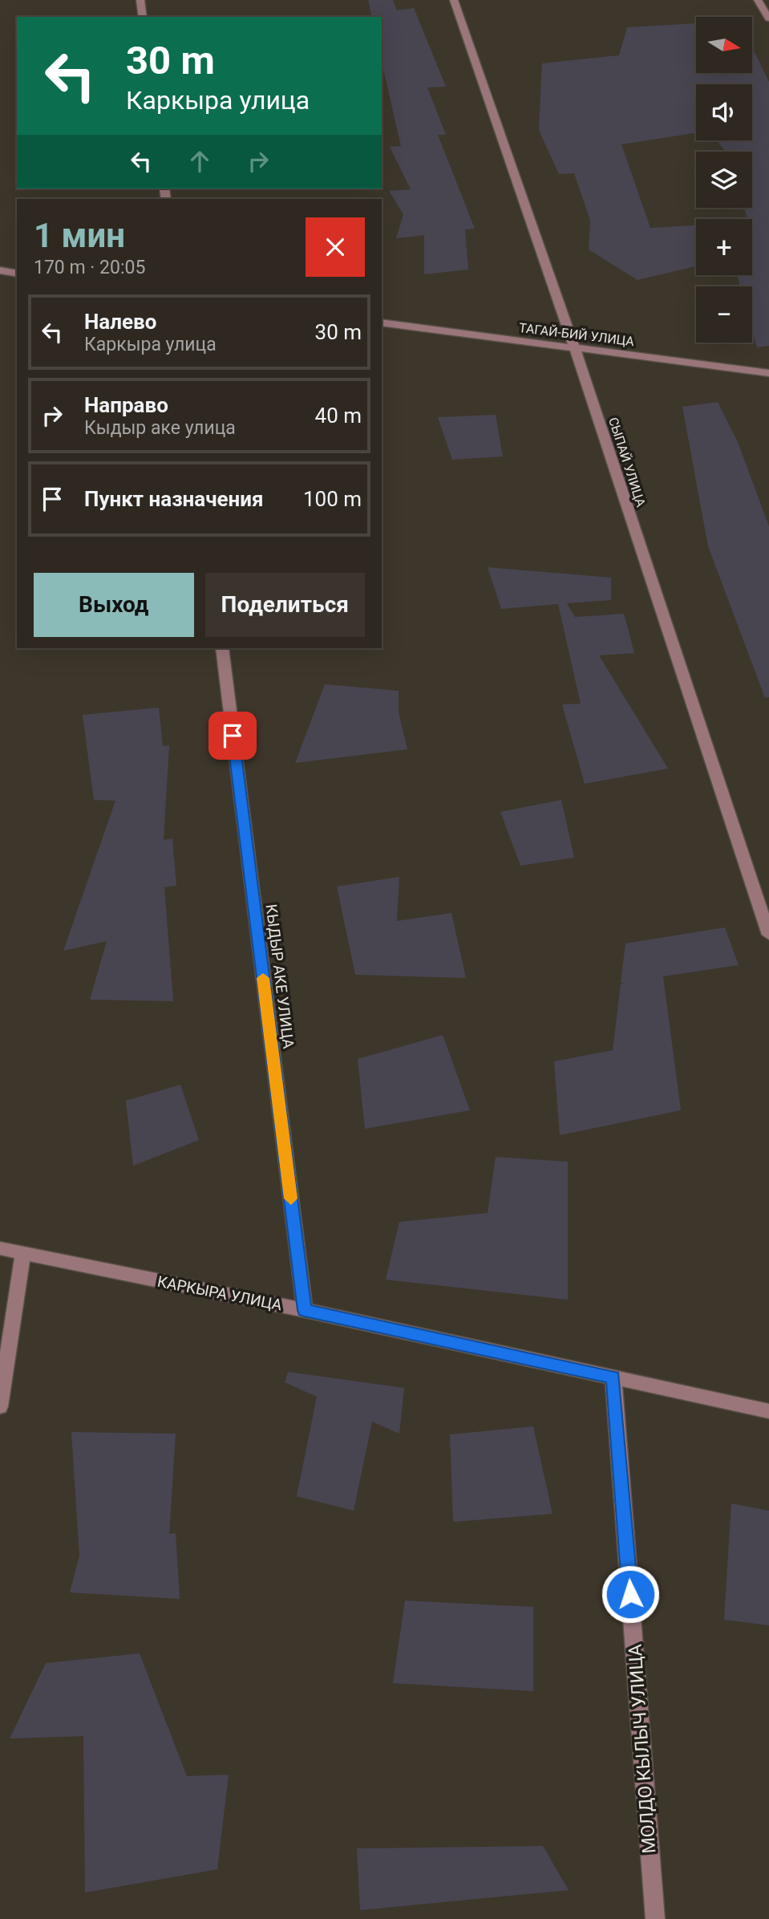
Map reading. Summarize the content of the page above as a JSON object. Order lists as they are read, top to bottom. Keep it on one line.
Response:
{"streets":{"street":["ТАГАЙ-БИЙ УЛИЦА","СЫПАЙ УЛИЦА","КЫДЫР АКЕ УЛИЦА","КАРКЫРА УЛИЦА","МОЛДО КЫЛЫЧ УЛИЦА"]},"crossings":[["ТАГАЙ-БИЙ УЛИЦА","СЫПАЙ УЛИЦА"],["КЫДЫР АКЕ УЛИЦА","КАРКЫРА УЛИЦА"],["КАРКЫРА УЛИЦА","МОЛДО КЫЛЫЧ УЛИЦА"]],"north":"right","page":{"map_buttons":["+","−"],"turn":["30 m","Каркыра улица"],"heading":["1 мин","170 m · 20:05"],"list":[{"name":"Налево","note":"Каркыра улица","value":"30 m"},{"name":"Направо","note":"Кыдыр аке улица","value":"40 m"},{"name":"Пункт назначения","value":"100 m"}],"buttons":["Выход","Поделиться"]}}
